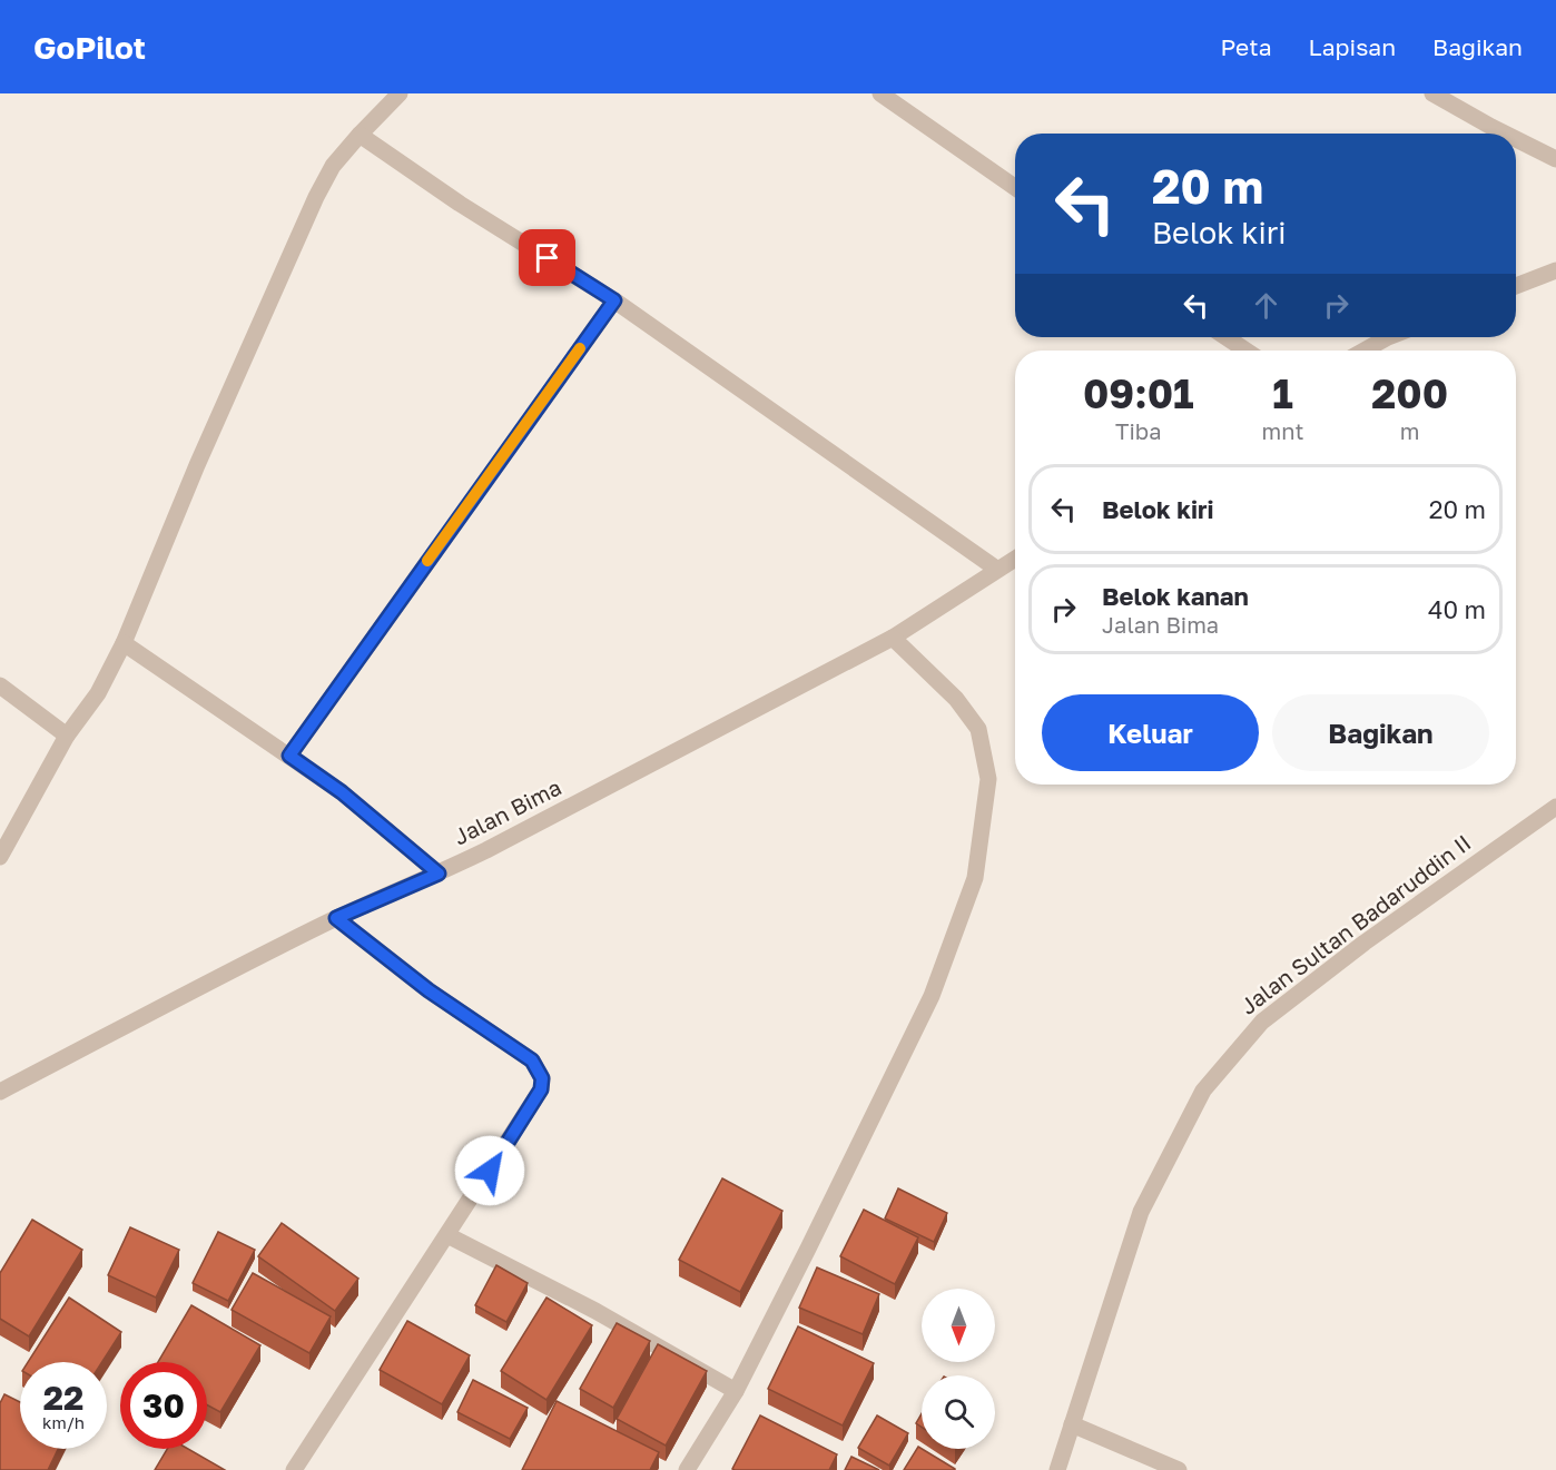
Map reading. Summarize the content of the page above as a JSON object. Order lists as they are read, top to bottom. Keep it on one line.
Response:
{"streets":{"street":["Jalan Bima","Jalan Sultan Badaruddin II"]},"north":"bottom","page":{"header":"GoPilot","nav":["Peta","Lapisan","Bagikan"],"turn":["20 m","Belok kiri"],"eta":["09:01","Tiba","1","mnt","200","m"],"list":[{"name":"Belok kiri","value":"20 m"},{"name":"Belok kanan","note":"Jalan Bima","value":"40 m"}],"buttons":["Keluar","Bagikan"],"speed":"22 km/h","limit":"30"}}
